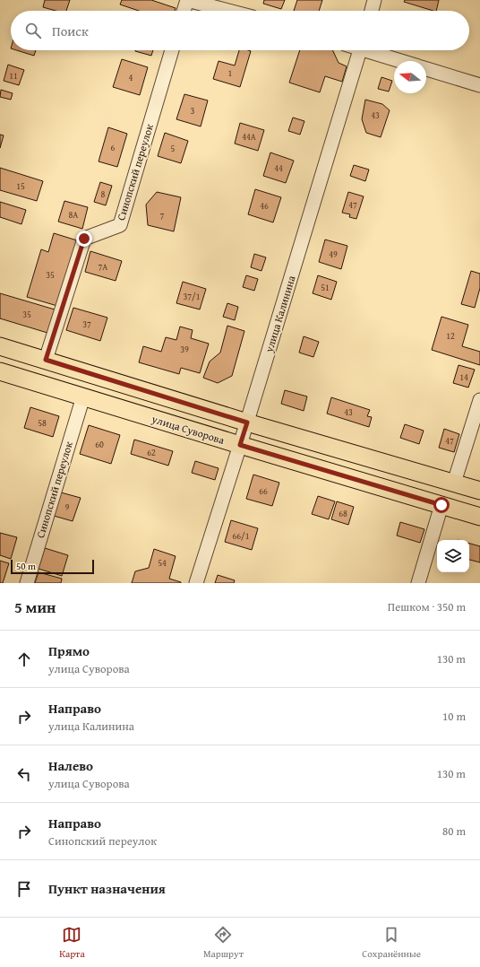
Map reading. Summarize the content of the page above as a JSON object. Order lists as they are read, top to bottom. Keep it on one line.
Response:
{"streets":{"main road":["улица Суворова"],"street":["Синопский переулок","улица Калинина"]},"crossings":[["Синопский переулок","улица Суворова"],["улица Калинина","улица Суворова"]],"house_numbers":["1","11","4","3","43","44А","6","5","44","15","8","47","46","8А","7","49","7А","35","51","37/1","35","37","12","39","14","43","58","47","60","62","66","9","68","66/1","54"],"scale_bar":"50 m","north":"left","page":{"search":"Поиск","scale":"50 m","heading":["5 мин","Пешком · 350 m"],"list":[["Прямо","улица Суворова","130 m"],["Направо","улица Калинина","10 m"],["Налево","улица Суворова","130 m"],["Направо","Синопский переулок","80 m"],"Пункт назначения"],"nav":["Карта","Маршрут","Сохранённые"]}}
